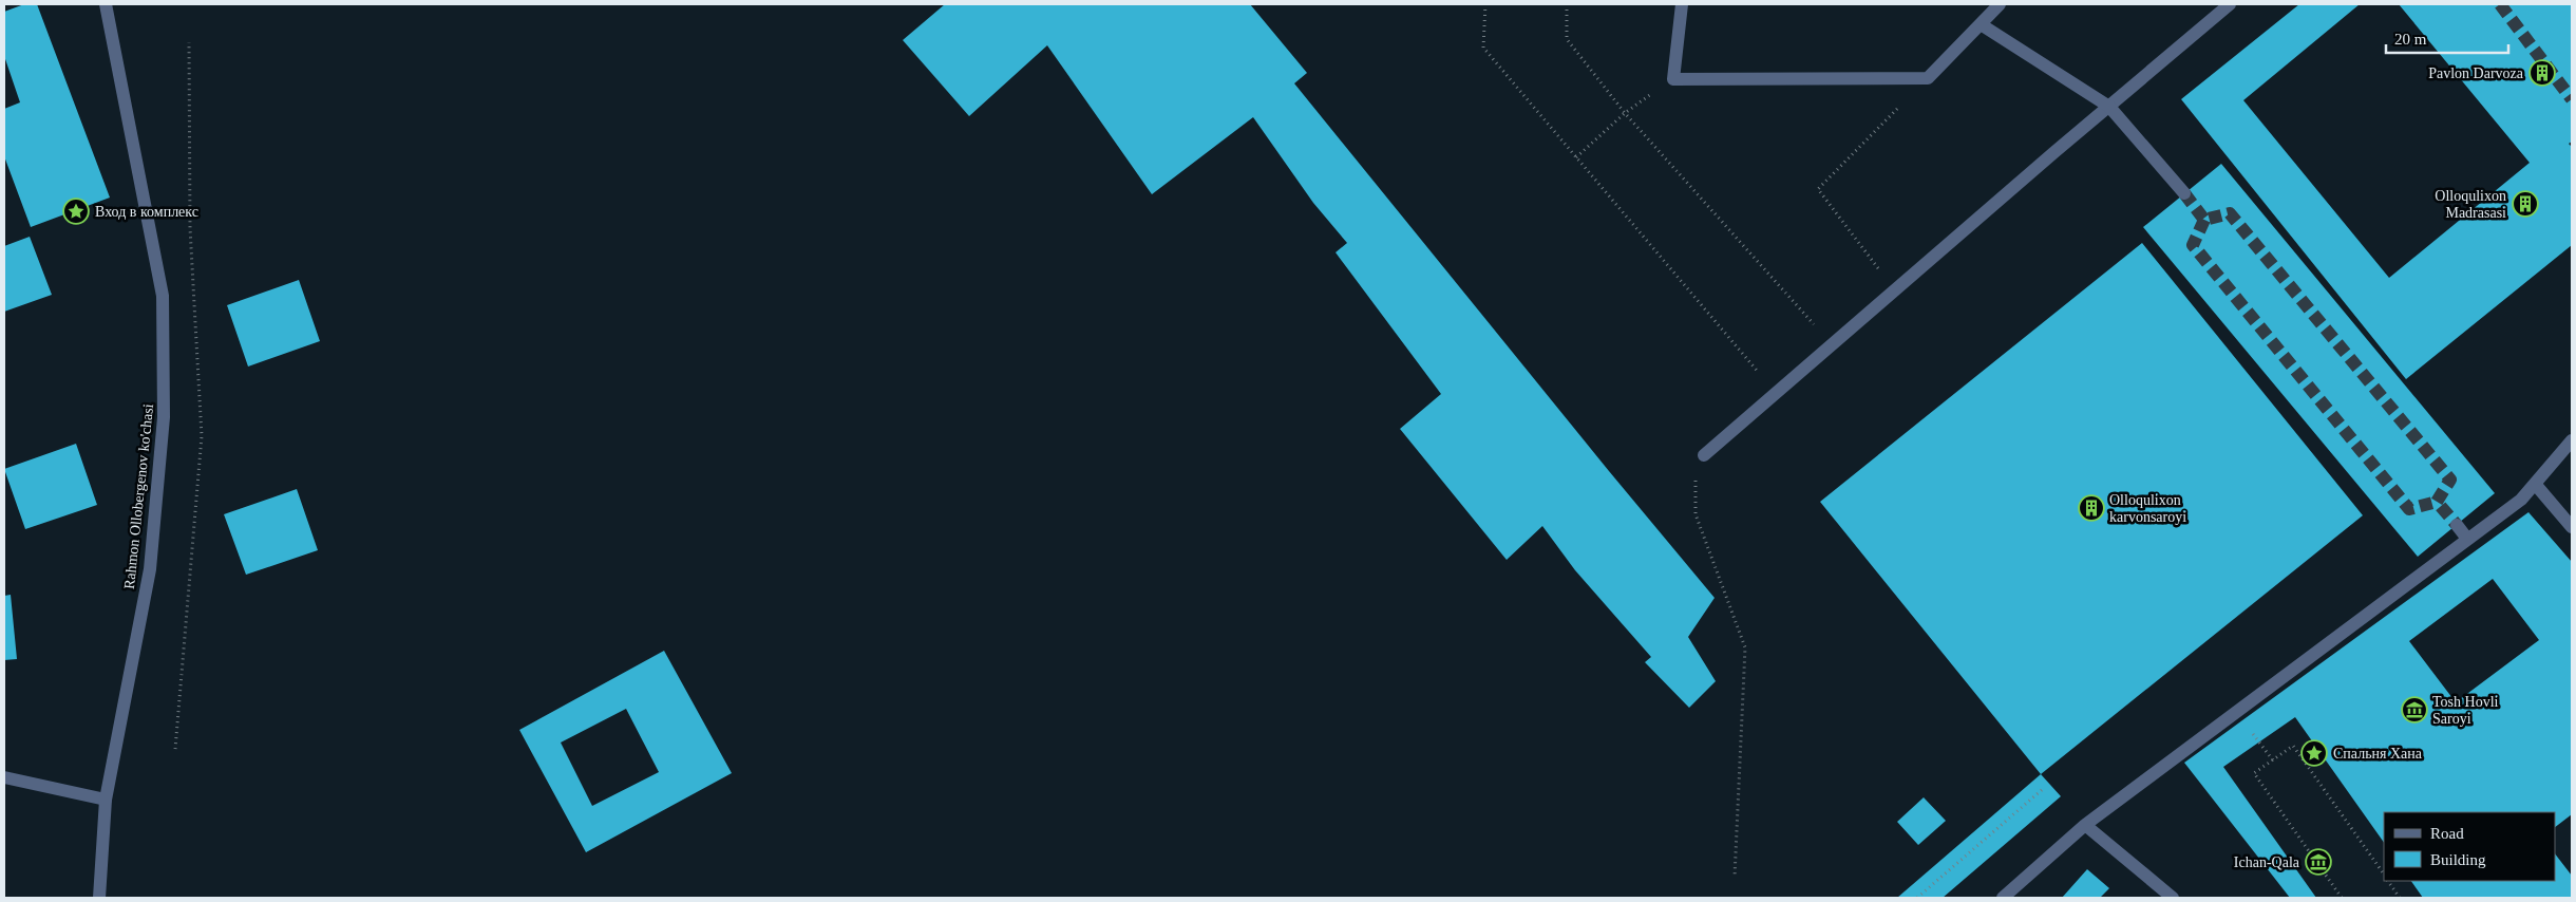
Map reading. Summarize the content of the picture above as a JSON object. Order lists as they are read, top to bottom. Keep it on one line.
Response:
{"streets":{"street":["Rahmon Ollobergenov ko'chasi"]},"places":{"building":["Pavlon Darvoza","Olloqulixon Madrasasi","Olloqulixon karvonsaroyi"],"place":["Вход в комплекс","Спальня Хана"],"museum":["Tosh Hovli Saroyi","Ichan-Qala"]},"legend":["Road","Building"],"scale_bar":"20 m"}
